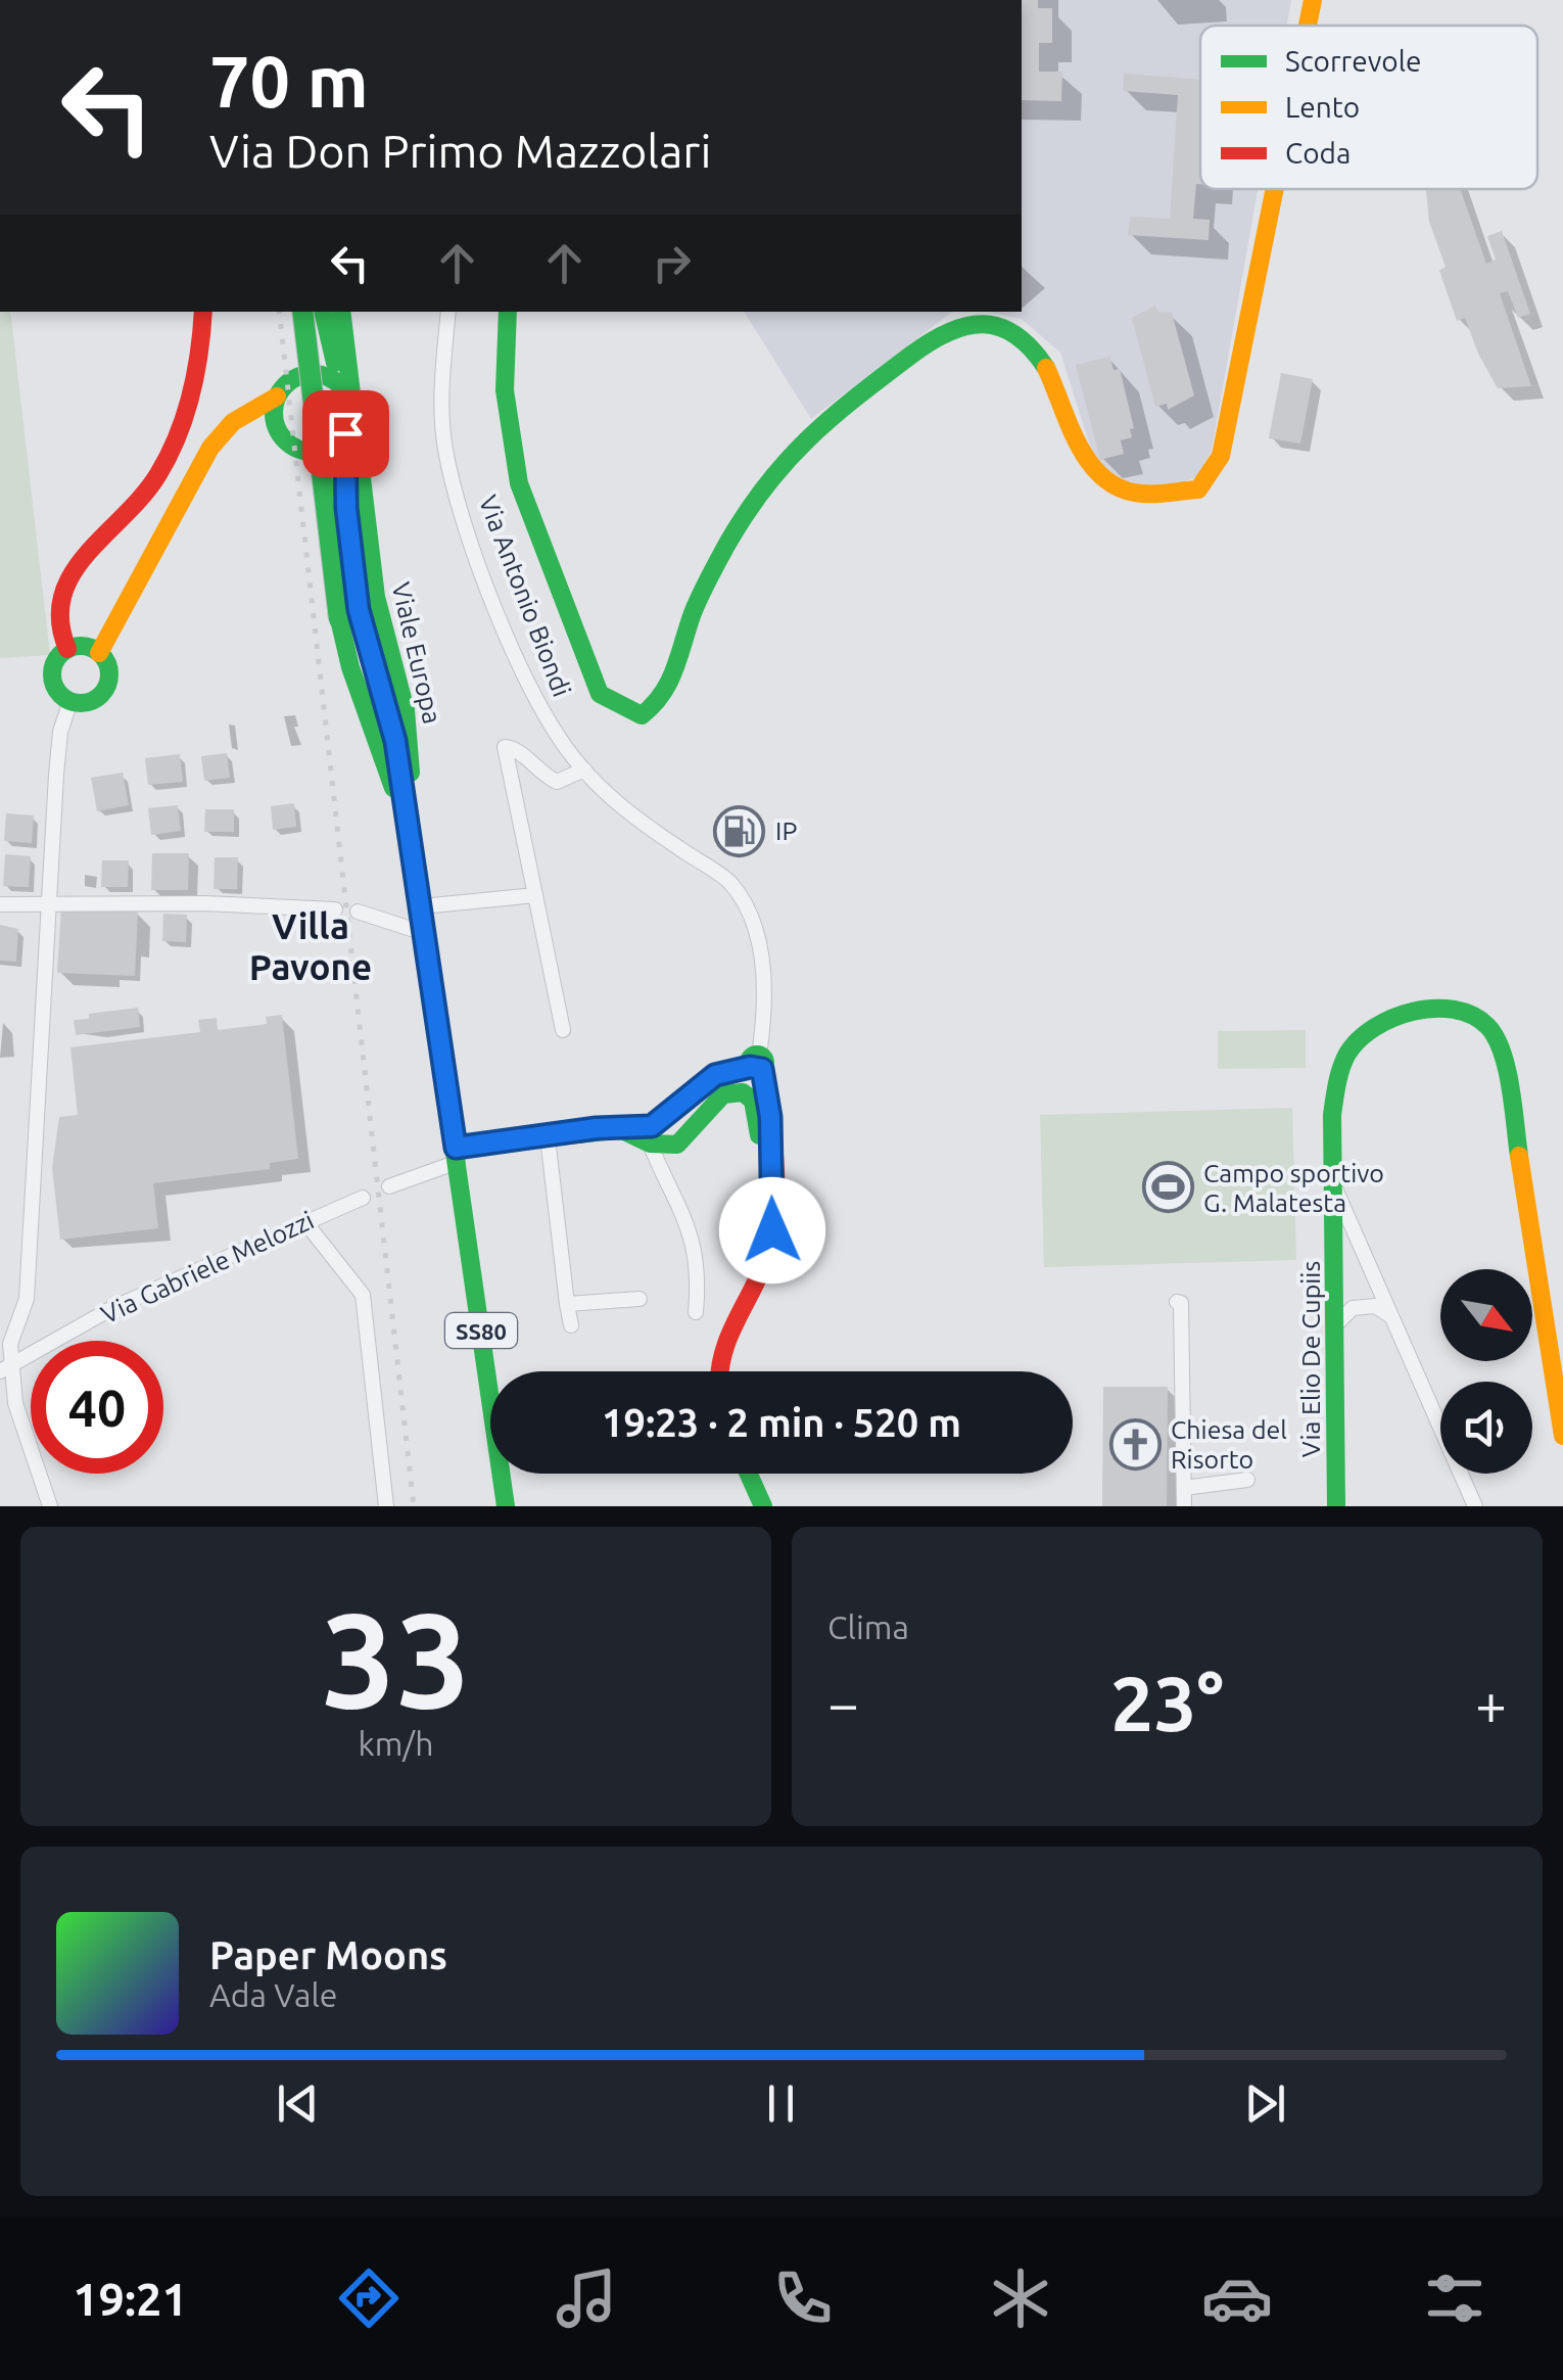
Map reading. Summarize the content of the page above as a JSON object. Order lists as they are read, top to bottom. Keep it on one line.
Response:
{"streets":{"street":["Via Antonio Biondi","Viale Europa","Via Gabriele Melozzi","SS80","Via Elio De Cupiis"]},"crossings":[["Viale Europa","SS80"]],"districts":["Villa Pavone"],"places":{"fuel station":["IP"],"sports":["Campo sportivo G. Malatesta"],"church":["Chiesa del Risorto"]},"legend":["Scorrevole","Lento","Coda"],"north":"bottom right","page":{"turn":["70 m","Via Don Primo Mazzolari"],"limit":"40","trip":"19:23 · 2 min · 520 m","tile":[["33","km/h"],"Clima"],"heat":["−","23°","+"],"song":["Paper Moons","Ada Vale"],"tabs":"19:21"}}
